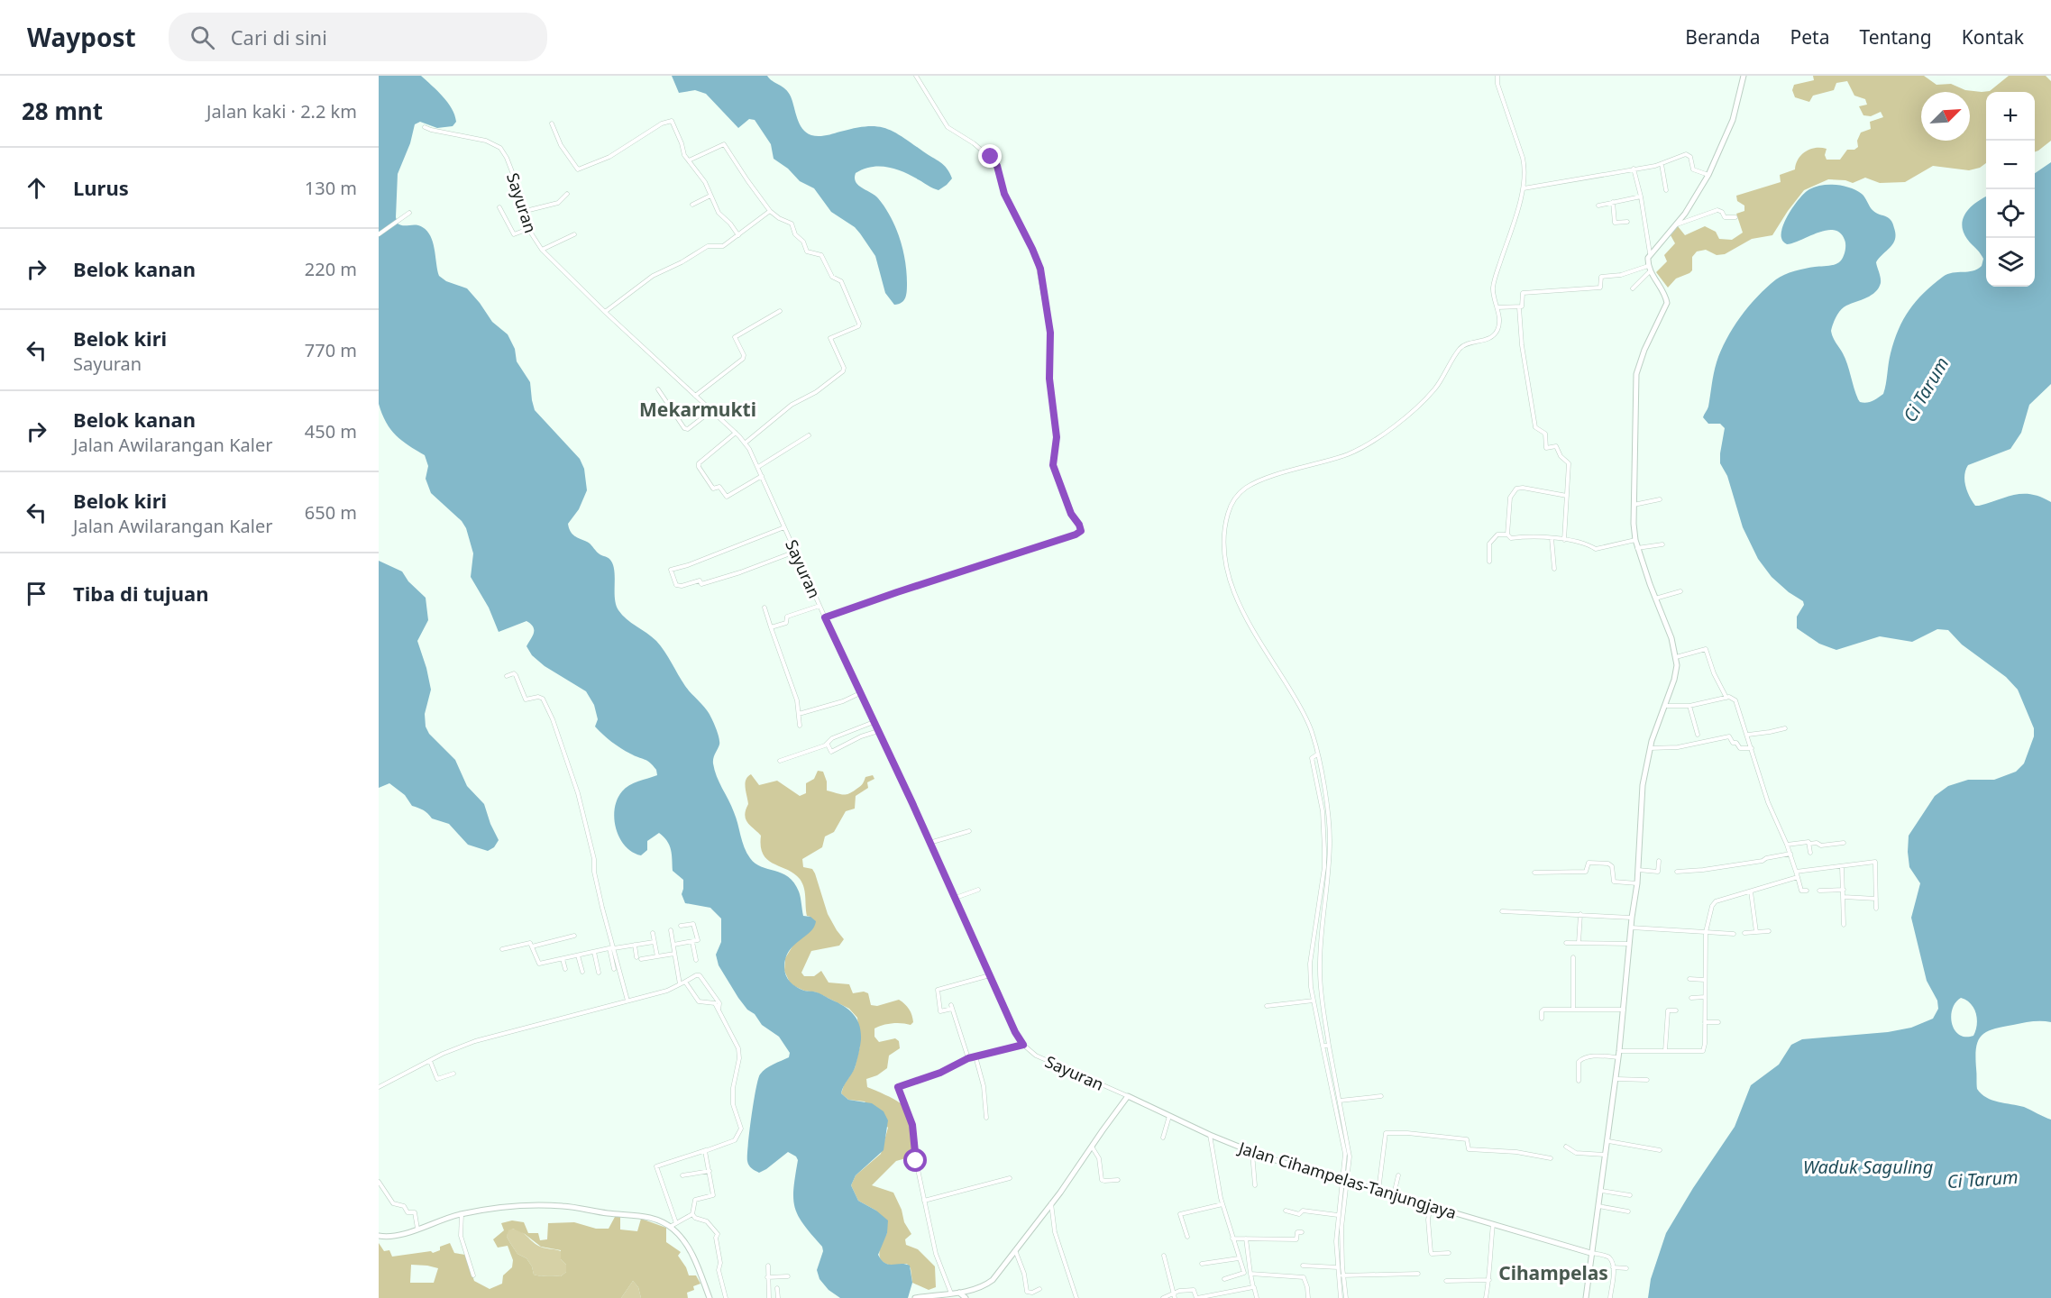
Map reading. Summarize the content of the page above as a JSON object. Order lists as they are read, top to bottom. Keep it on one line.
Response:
{"streets":{"street":["Sayuran","Jalan Cihampelas-Tanjungjaya"]},"crossings":[["Sayuran","Jalan Cihampelas-Tanjungjaya"]],"districts":["Mekarmukti","Cihampelas"],"water":["Ci Tarum","Waduk Saguling"],"north":"top right","page":{"header":"Waypost","search":"Cari di sini","nav":["Beranda","Peta","Tentang","Kontak"],"heading":["28 mnt","Jalan kaki · 2.2 km"],"map_buttons":["+","−"],"list":[["Lurus","130 m"],["Belok kanan","220 m"],["Belok kiri","Sayuran","770 m"],["Belok kanan","Jalan Awilarangan Kaler","450 m"],["Belok kiri","Jalan Awilarangan Kaler","650 m"],"Tiba di tujuan"]}}
